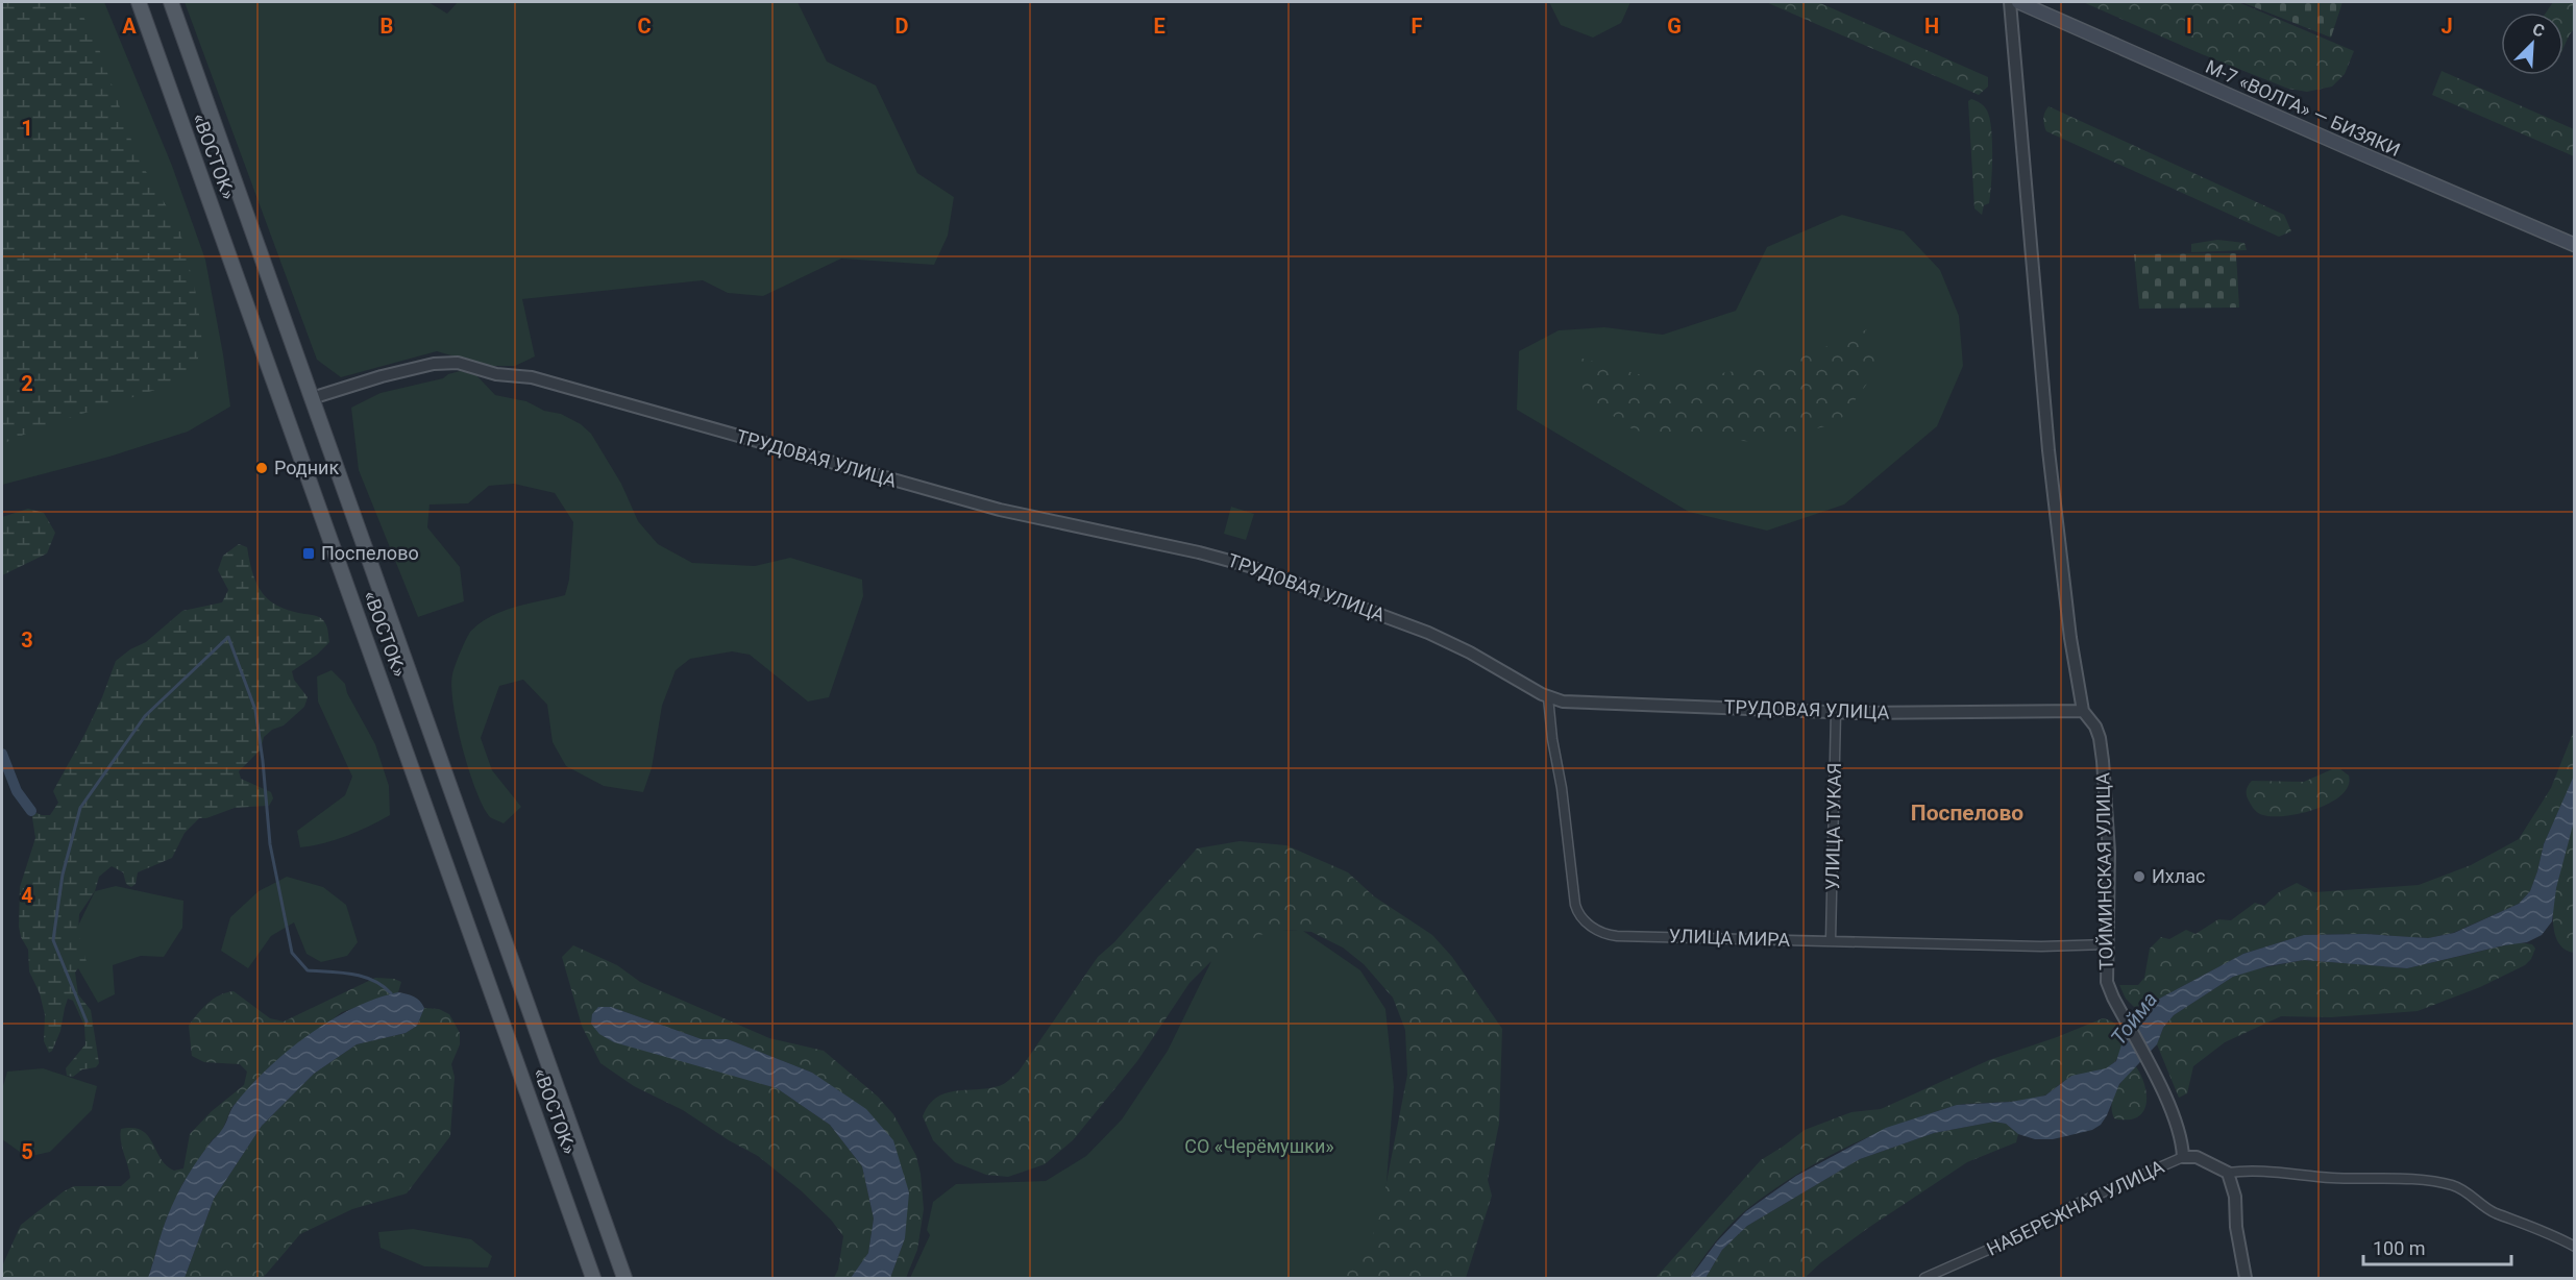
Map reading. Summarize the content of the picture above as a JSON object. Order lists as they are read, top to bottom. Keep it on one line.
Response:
{"streets":{"main road":["М-7 «ВОЛГА» — БИЗЯКИ","«ВОСТОК»"],"street":["ТРУДОВАЯ УЛИЦА","УЛИЦА ТУКАЯ","ТОЙМИНСКАЯ УЛИЦА","УЛИЦА МИРА","НАБЕРЕЖНАЯ УЛИЦА"]},"crossings":[["«ВОСТОК»","ТРУДОВАЯ УЛИЦА"],["ТРУДОВАЯ УЛИЦА","УЛИЦА ТУКАЯ"],["ТРУДОВАЯ УЛИЦА","ТОЙМИНСКАЯ УЛИЦА"],["ТРУДОВАЯ УЛИЦА","УЛИЦА МИРА"],["УЛИЦА ТУКАЯ","УЛИЦА МИРА"],["ТОЙМИНСКАЯ УЛИЦА","УЛИЦА МИРА"],["ТОЙМИНСКАЯ УЛИЦА","НАБЕРЕЖНАЯ УЛИЦА"]],"districts":["Поспелово"],"water":["Тойма"],"parks":["СО «Черёмушки»"],"places":{"other":["Родник","Ихлас"],"transit":["Поспелово"]},"scale_bar":"100 m","north":"top right","grid":{"columns":["A","B","C","D","E","F","G","H","I","J"],"rows":["1","2","3","4","5"]}}
